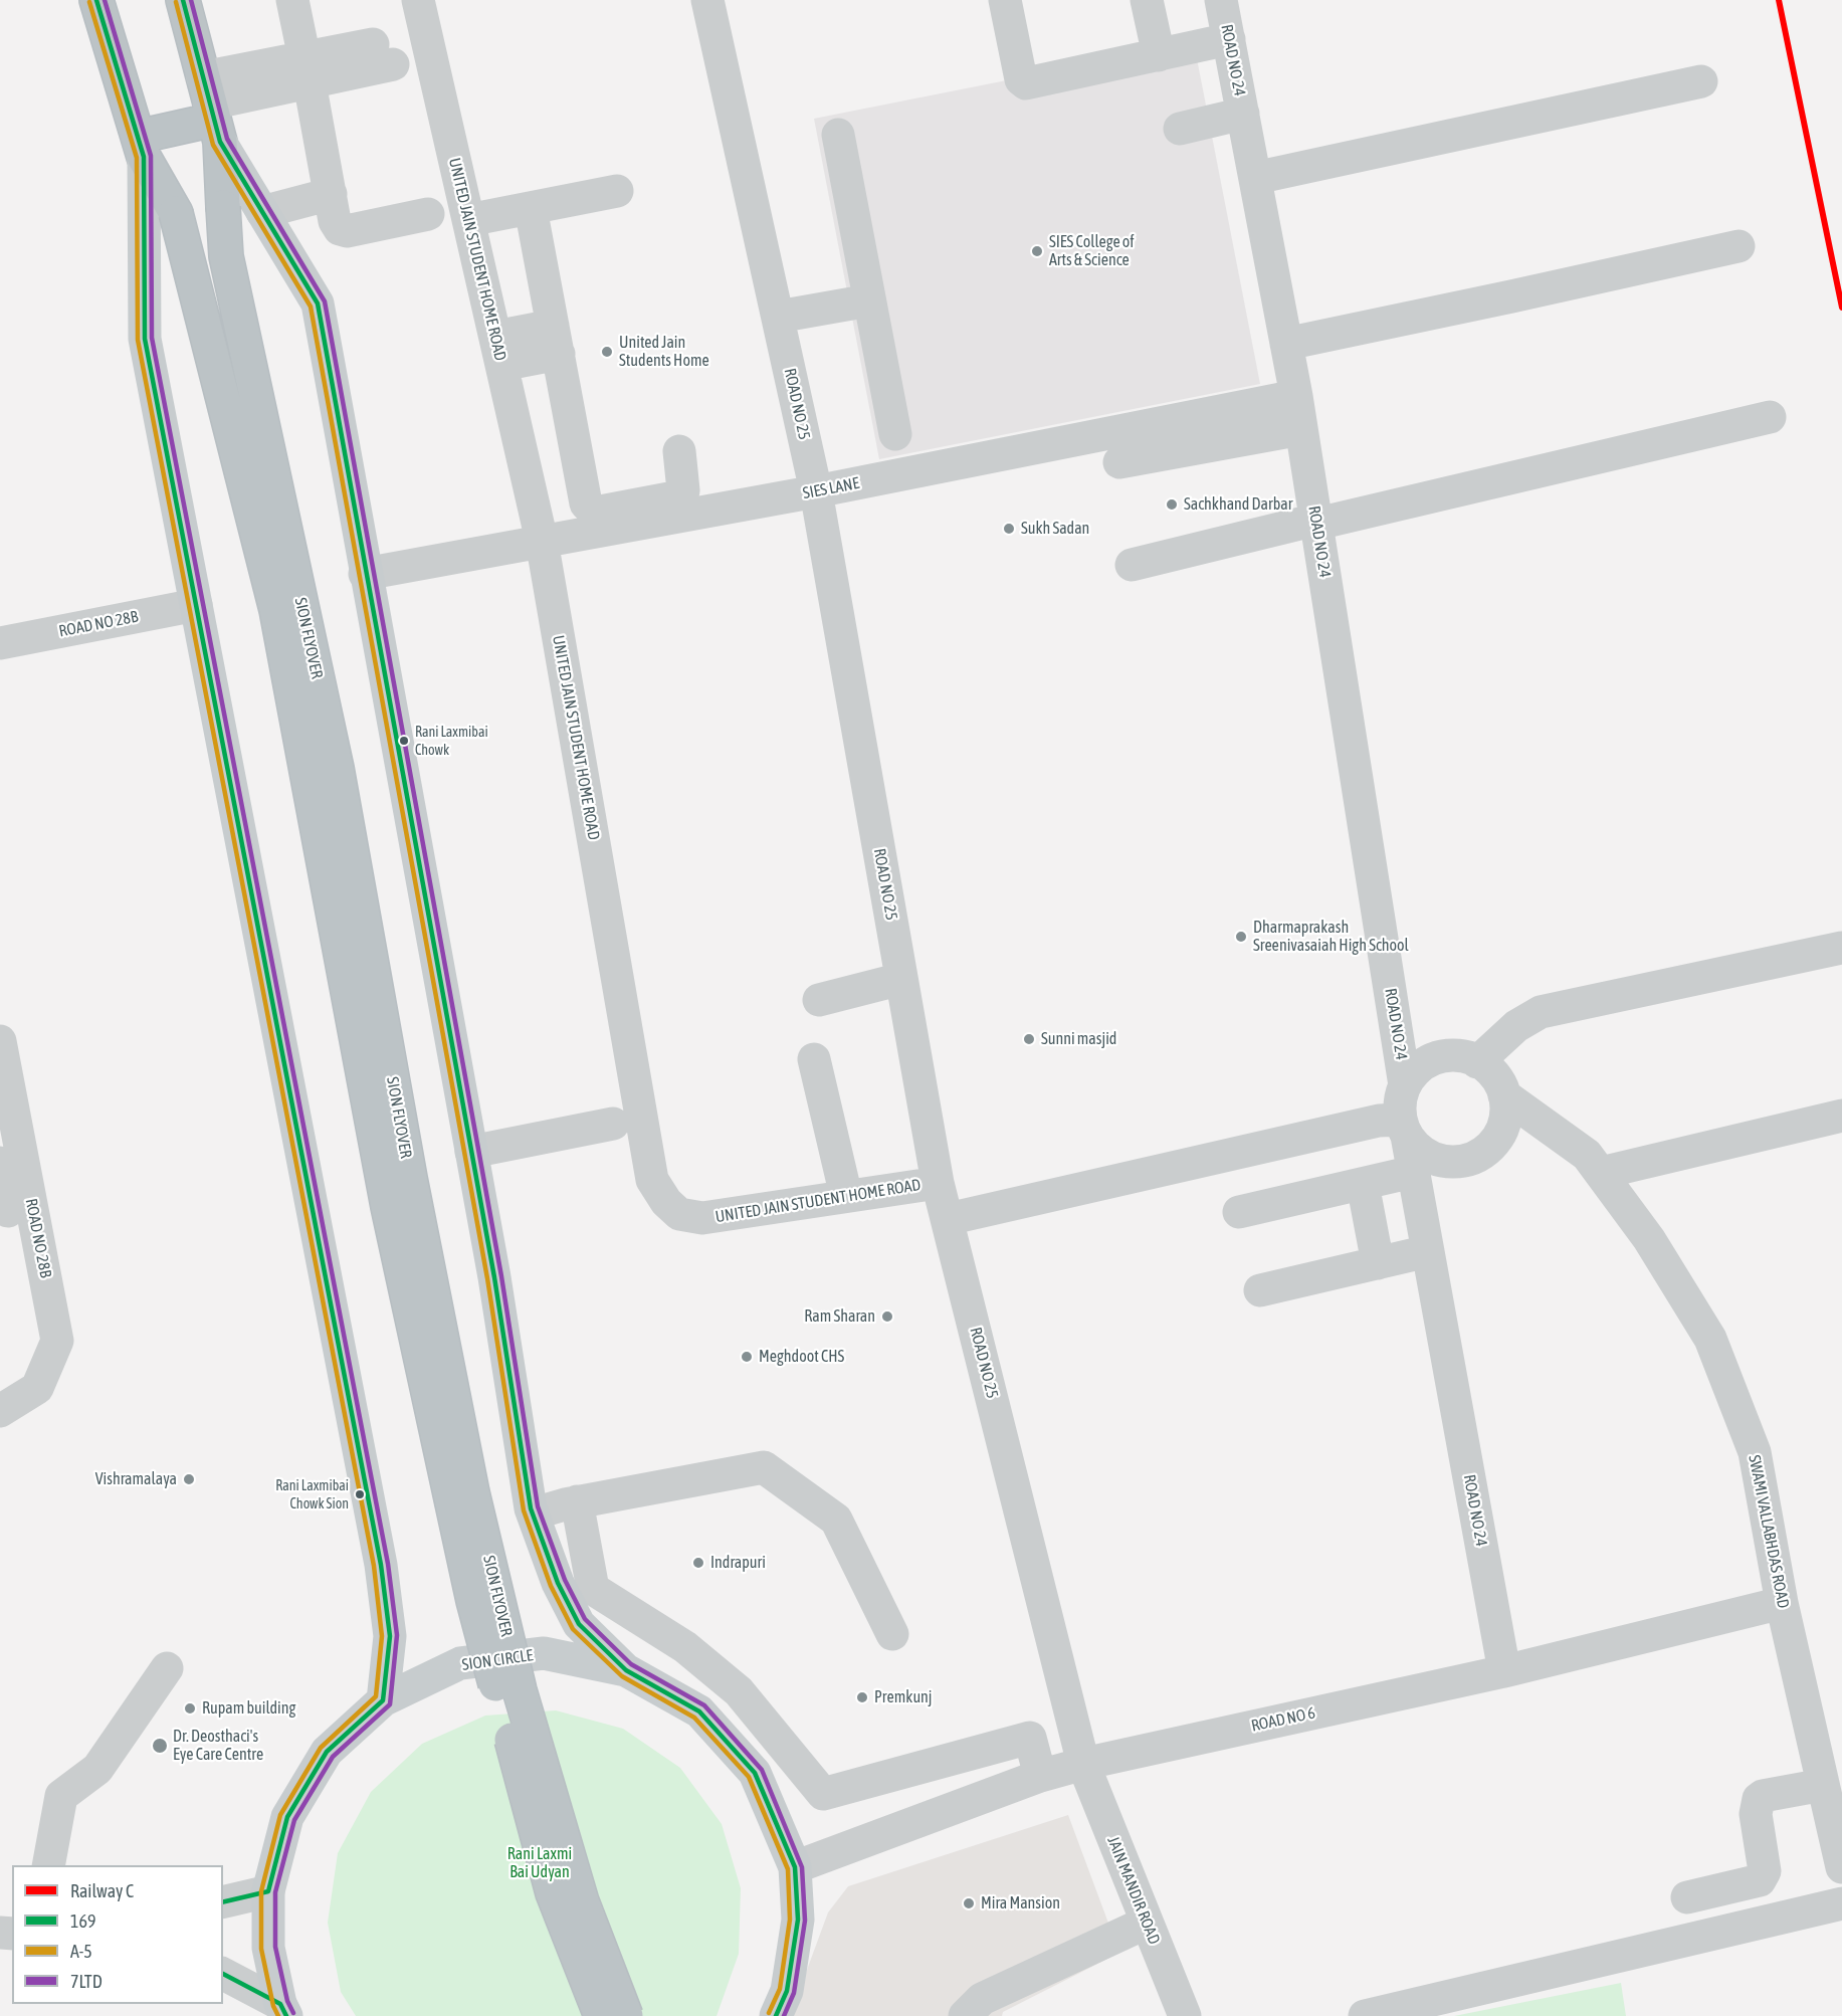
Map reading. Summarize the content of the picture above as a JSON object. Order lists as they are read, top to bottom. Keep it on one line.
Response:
{"streets":{"highway":["SION FLYOVER"],"main road":["SION CIRCLE"],"street":["ROAD NO 24","UNITED JAIN STUDENT HOME ROAD","ROAD NO 25","SIES LANE","ROAD NO 28B","SWAMI VALLABHDAS ROAD","ROAD NO 6","JAIN MANDIR ROAD"]},"crossings":[["ROAD NO 24","SIES LANE"],["ROAD NO 24","SWAMI VALLABHDAS ROAD"],["ROAD NO 24","ROAD NO 6"],["UNITED JAIN STUDENT HOME ROAD","ROAD NO 25"],["UNITED JAIN STUDENT HOME ROAD","SIES LANE"],["ROAD NO 25","SIES LANE"],["ROAD NO 25","ROAD NO 6"],["ROAD NO 25","JAIN MANDIR ROAD"],["SWAMI VALLABHDAS ROAD","ROAD NO 6"],["SION CIRCLE","ROAD NO 6"],["ROAD NO 6","JAIN MANDIR ROAD"]],"parks":["Rani Laxmi Bai Udyan"],"places":["SIES College of Arts & Science","United Jain Students Home","Sachkhand Darbar","Sukh Sadan","Rani Laxmibai Chowk","Dharmaprakash Sreenivasaiah High School","Sunni masjid","Ram Sharan","Meghdoot CHS","Vishramalaya","Rani Laxmibai Chowk Sion","Indrapuri","Premkunj","Rupam building","Dr. Deosthaci's Eye Care Centre","Mira Mansion"],"lines":["rail line C","transit line 169","transit line 7LTD","transit line A-5"],"legend":["Railway C","169","A-5","7LTD"]}
